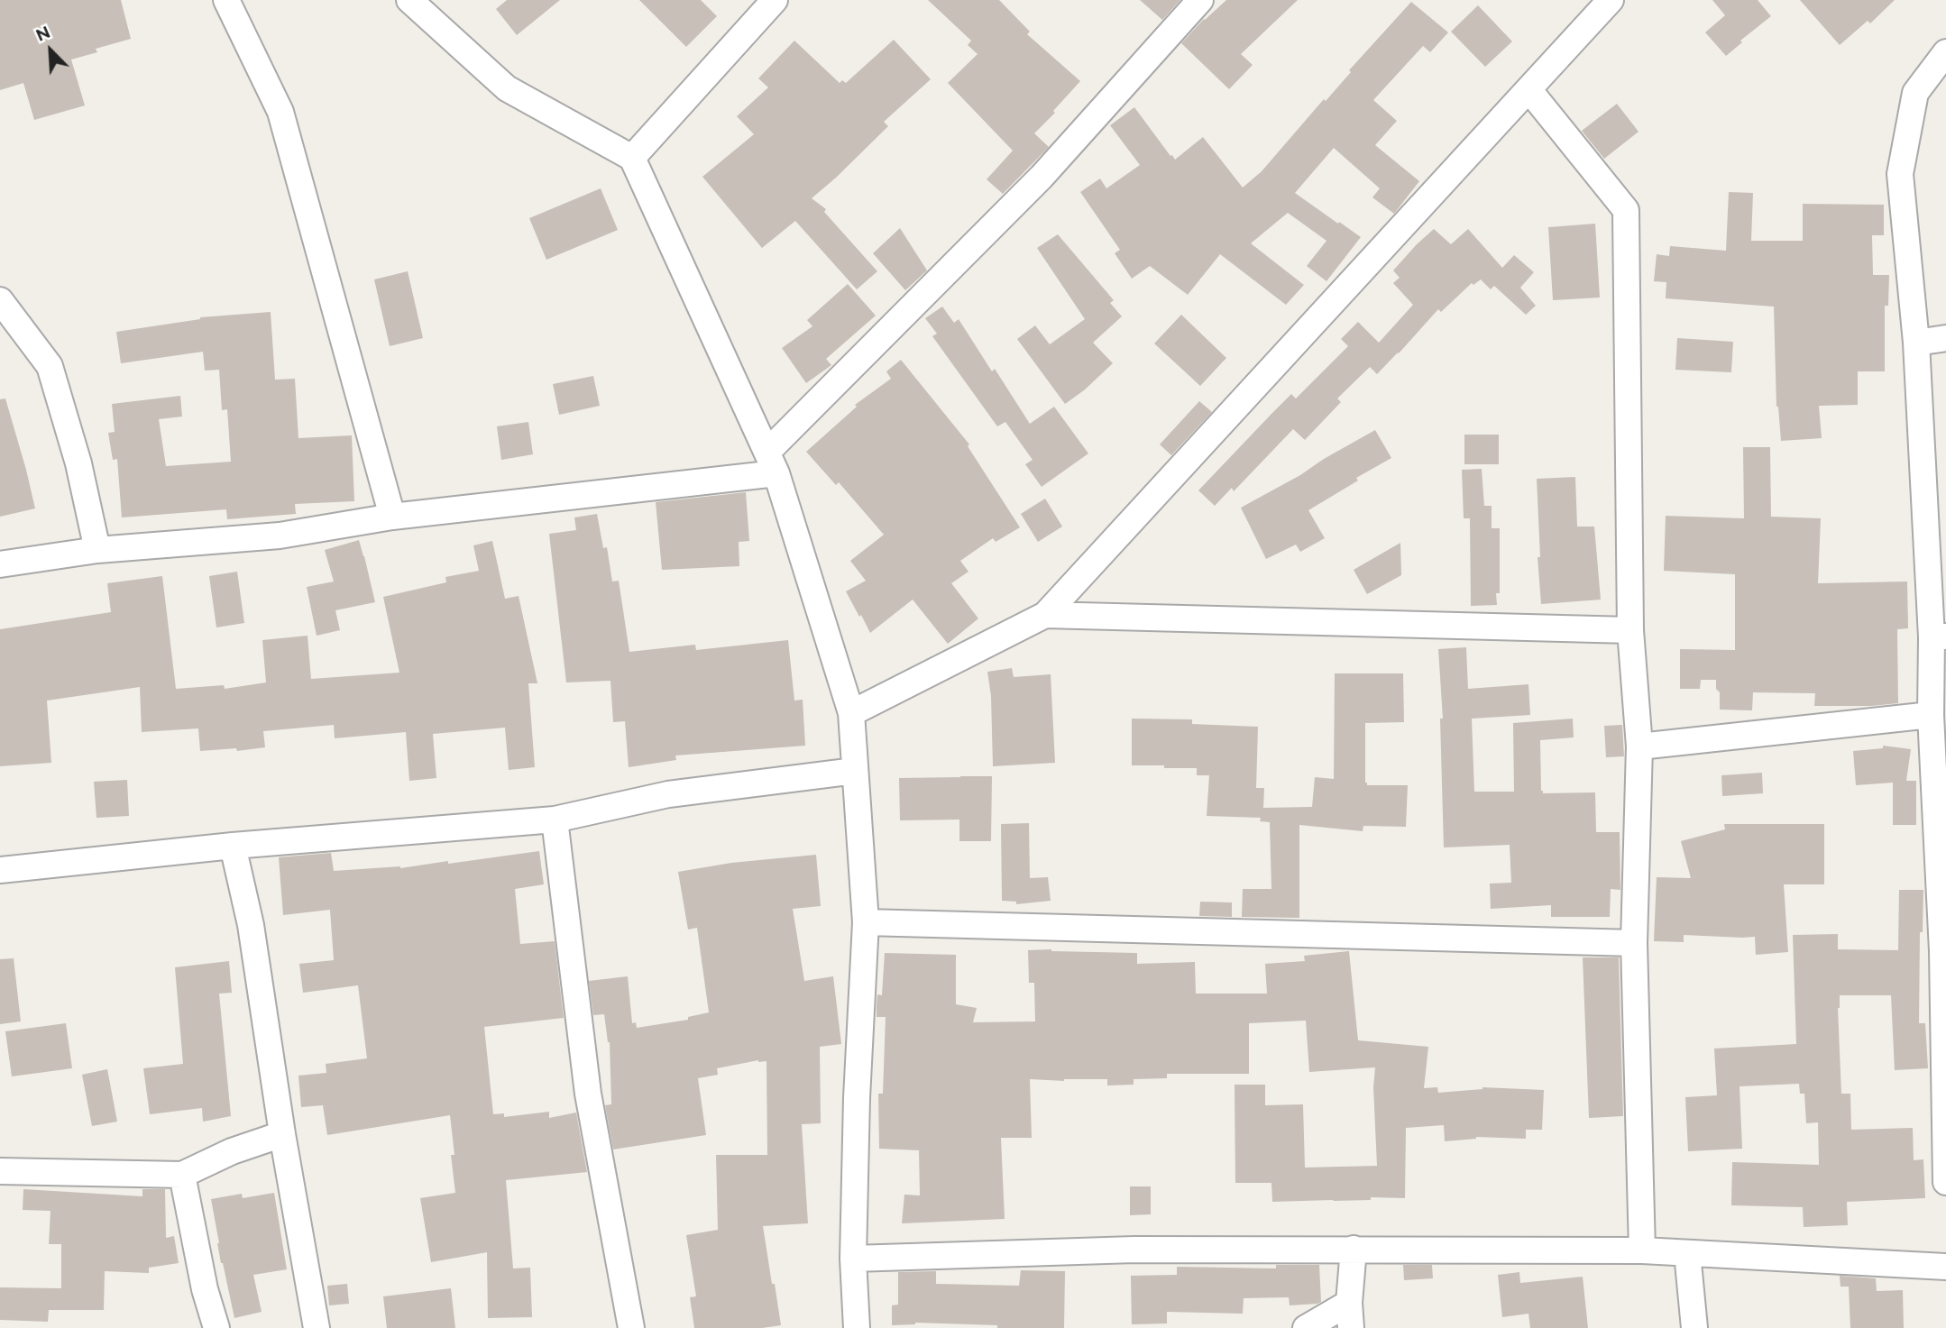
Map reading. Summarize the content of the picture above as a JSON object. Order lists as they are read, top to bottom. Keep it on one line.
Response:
{"north":"top left"}
